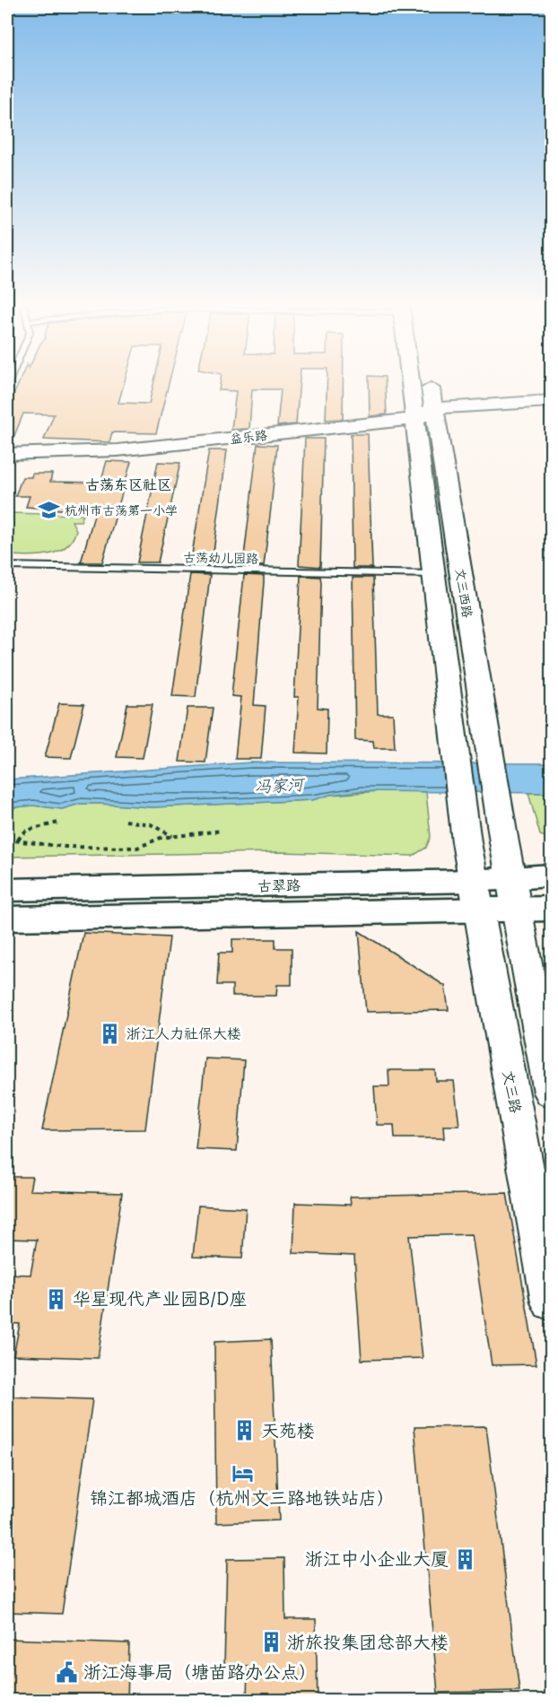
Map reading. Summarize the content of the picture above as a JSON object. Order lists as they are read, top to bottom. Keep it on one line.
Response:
{"streets":{"main road":["益乐路","文三西路","古翠路","文三路"],"lane":["古荡幼儿园路"]},"crossings":[["益乐路","文三西路"],["古荡幼儿园路","文三西路"],["文三西路","古翠路"],["文三西路","文三路"],["古翠路","文三路"]],"districts":["古荡东区社区"],"water":["冯家河"],"places":{"school or university":["杭州市古荡第一小学"],"building":["浙江人力社保大楼","华星现代产业园B/D座","天苑楼","浙江中小企业大厦","浙旅投集团总部大楼"],"hotel":["锦江都城酒店（杭州文三路地铁站店）"],"public building":["浙江海事局（塘苗路办公点）"]}}
